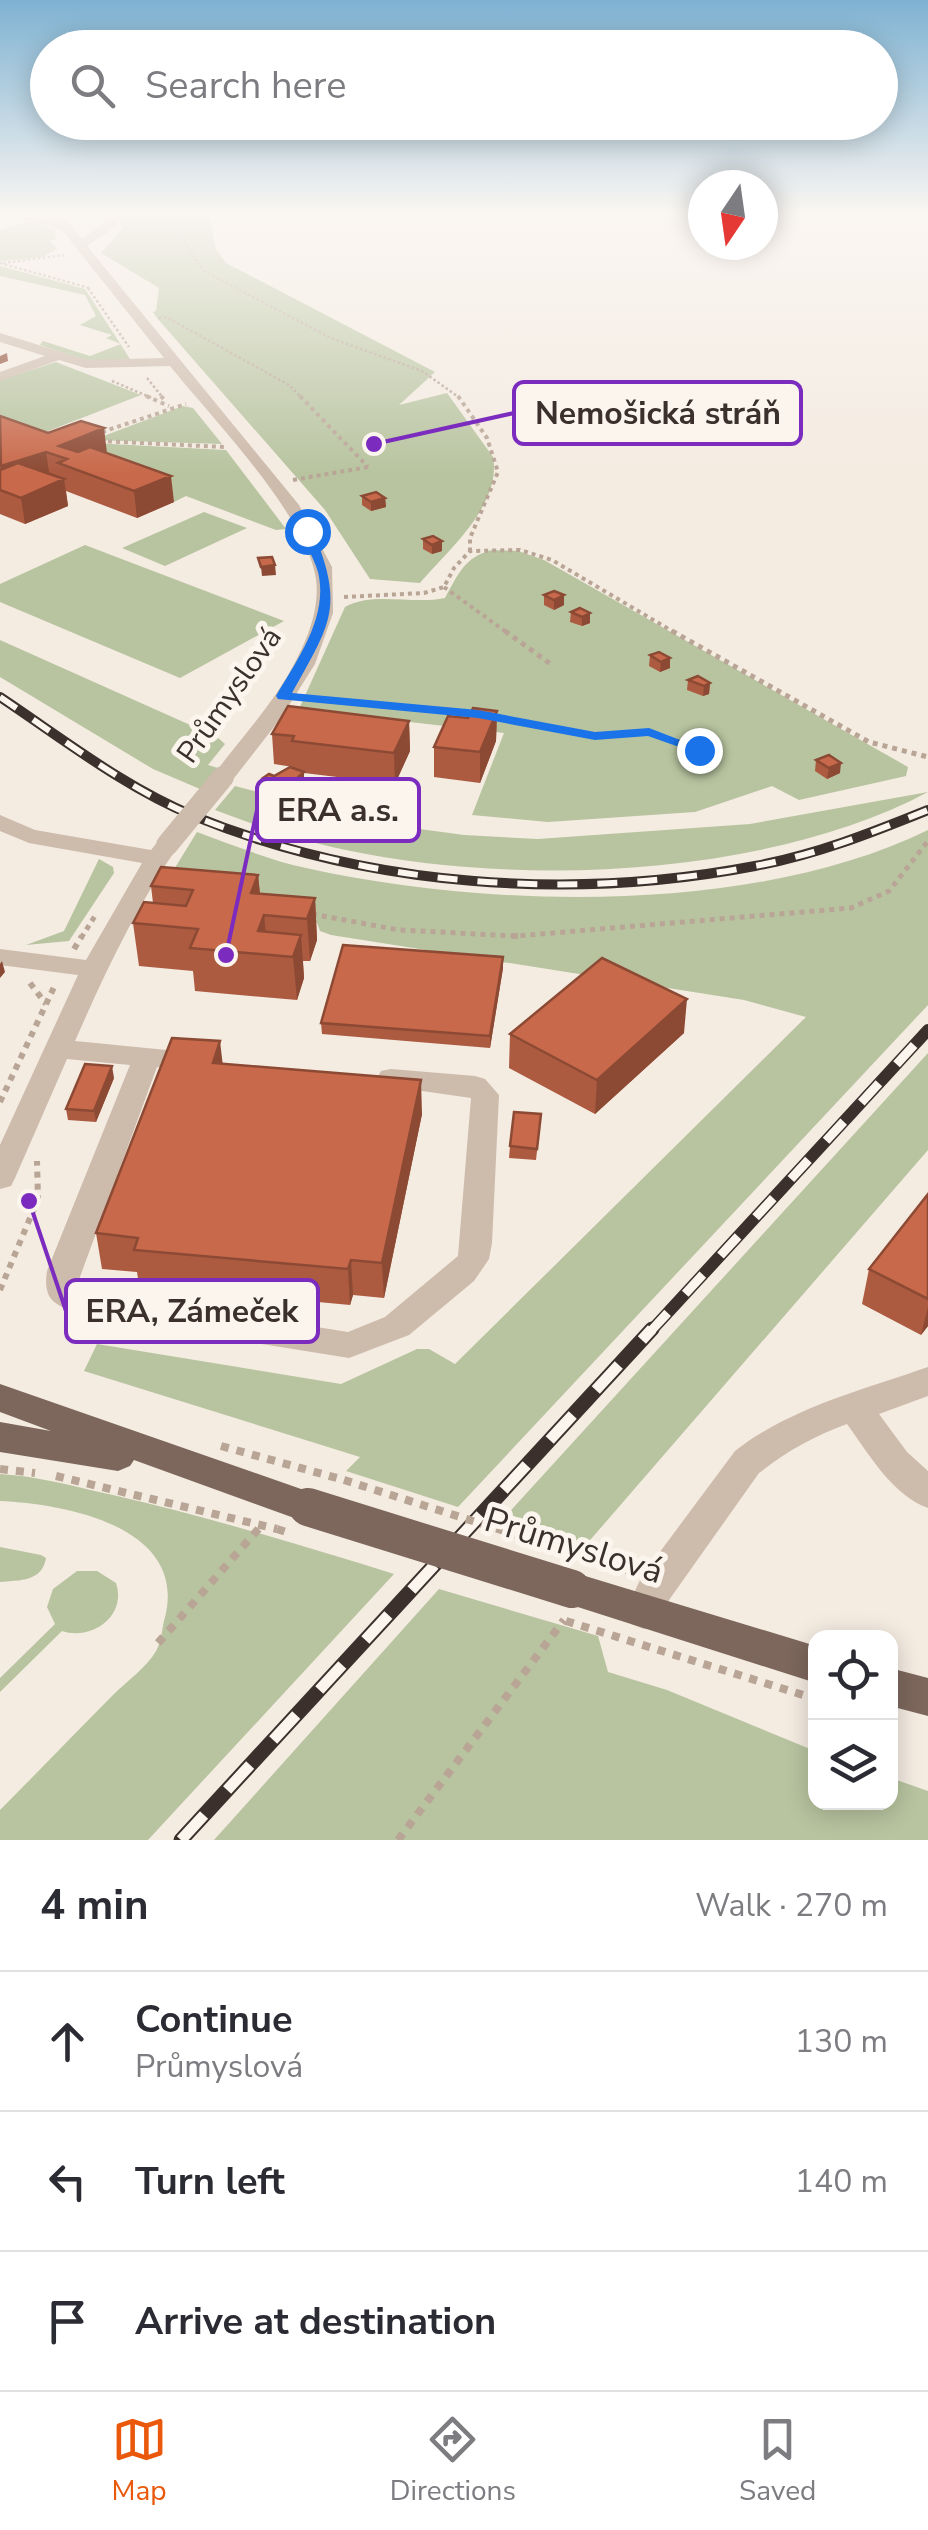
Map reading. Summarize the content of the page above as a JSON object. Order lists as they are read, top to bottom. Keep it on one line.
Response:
{"streets":{"main road":["Průmyslová"]},"places":["Nemošická stráň","ERA a.s.","ERA, Zámeček"],"north":"bottom","page":{"search":"Search here","heading":["4 min","Walk · 270 m"],"list":[["Continue","Průmyslová","130 m"],["Turn left","140 m"],"Arrive at destination"],"nav":["Map","Directions","Saved"]}}
